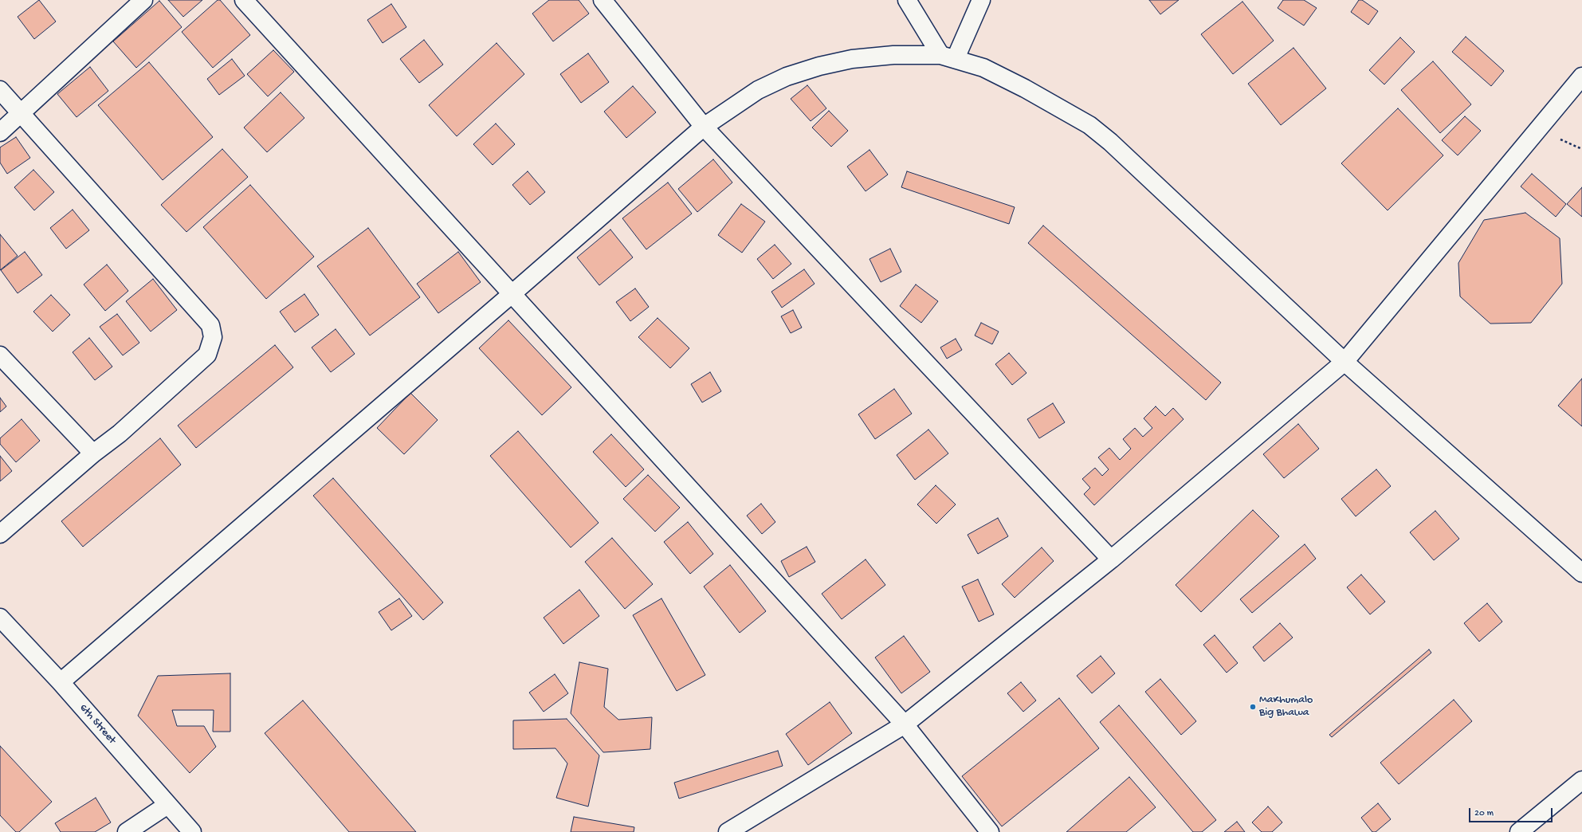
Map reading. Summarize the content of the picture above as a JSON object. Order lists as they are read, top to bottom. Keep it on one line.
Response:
{"streets":{"street":["6th Street"]},"places":["MaKhumalo Big Bhawa"],"scale_bar":"20 m"}
